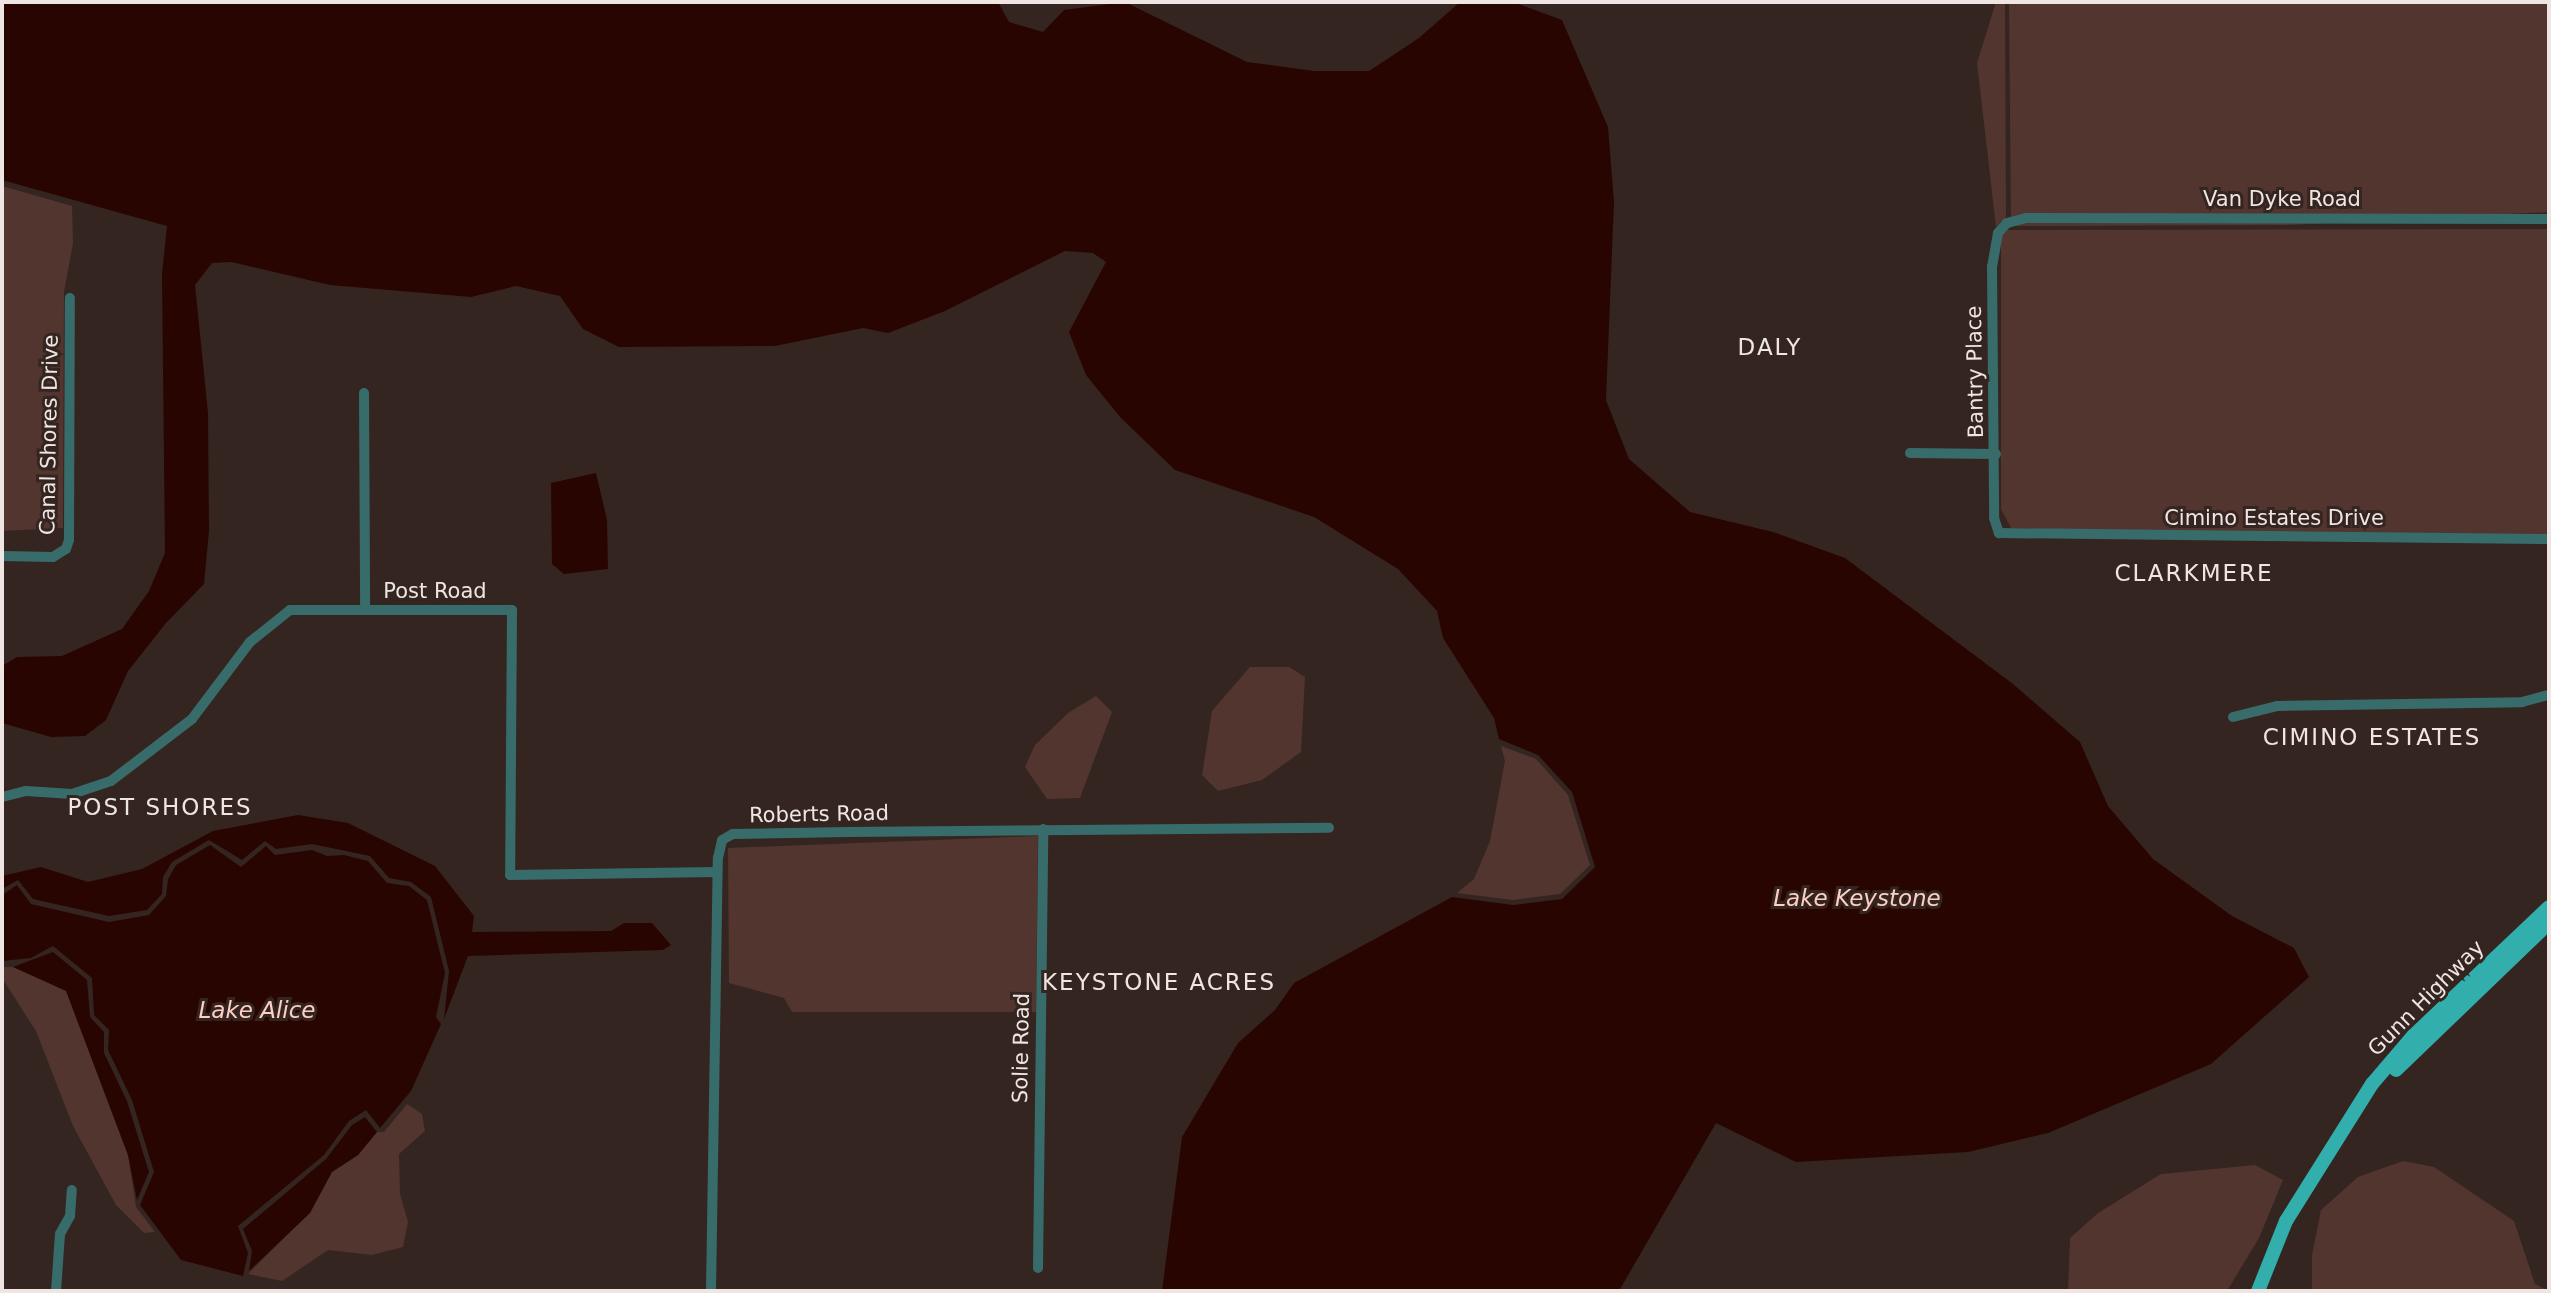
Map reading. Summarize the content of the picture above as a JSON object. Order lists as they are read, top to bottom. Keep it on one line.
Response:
{"streets":{"main road":["Gunn Highway"],"street":["Van Dyke Road","Bantry Place","Canal Shores Drive","Cimino Estates Drive","Post Road","Roberts Road","Solie Road"]},"crossings":[["Van Dyke Road","Bantry Place"],["Bantry Place","Cimino Estates Drive"],["Post Road","Roberts Road"],["Roberts Road","Solie Road"]],"districts":["DALY","CLARKMERE","CIMINO ESTATES","POST SHORES","KEYSTONE ACRES"],"water":["Lake Keystone","Lake Alice"]}
